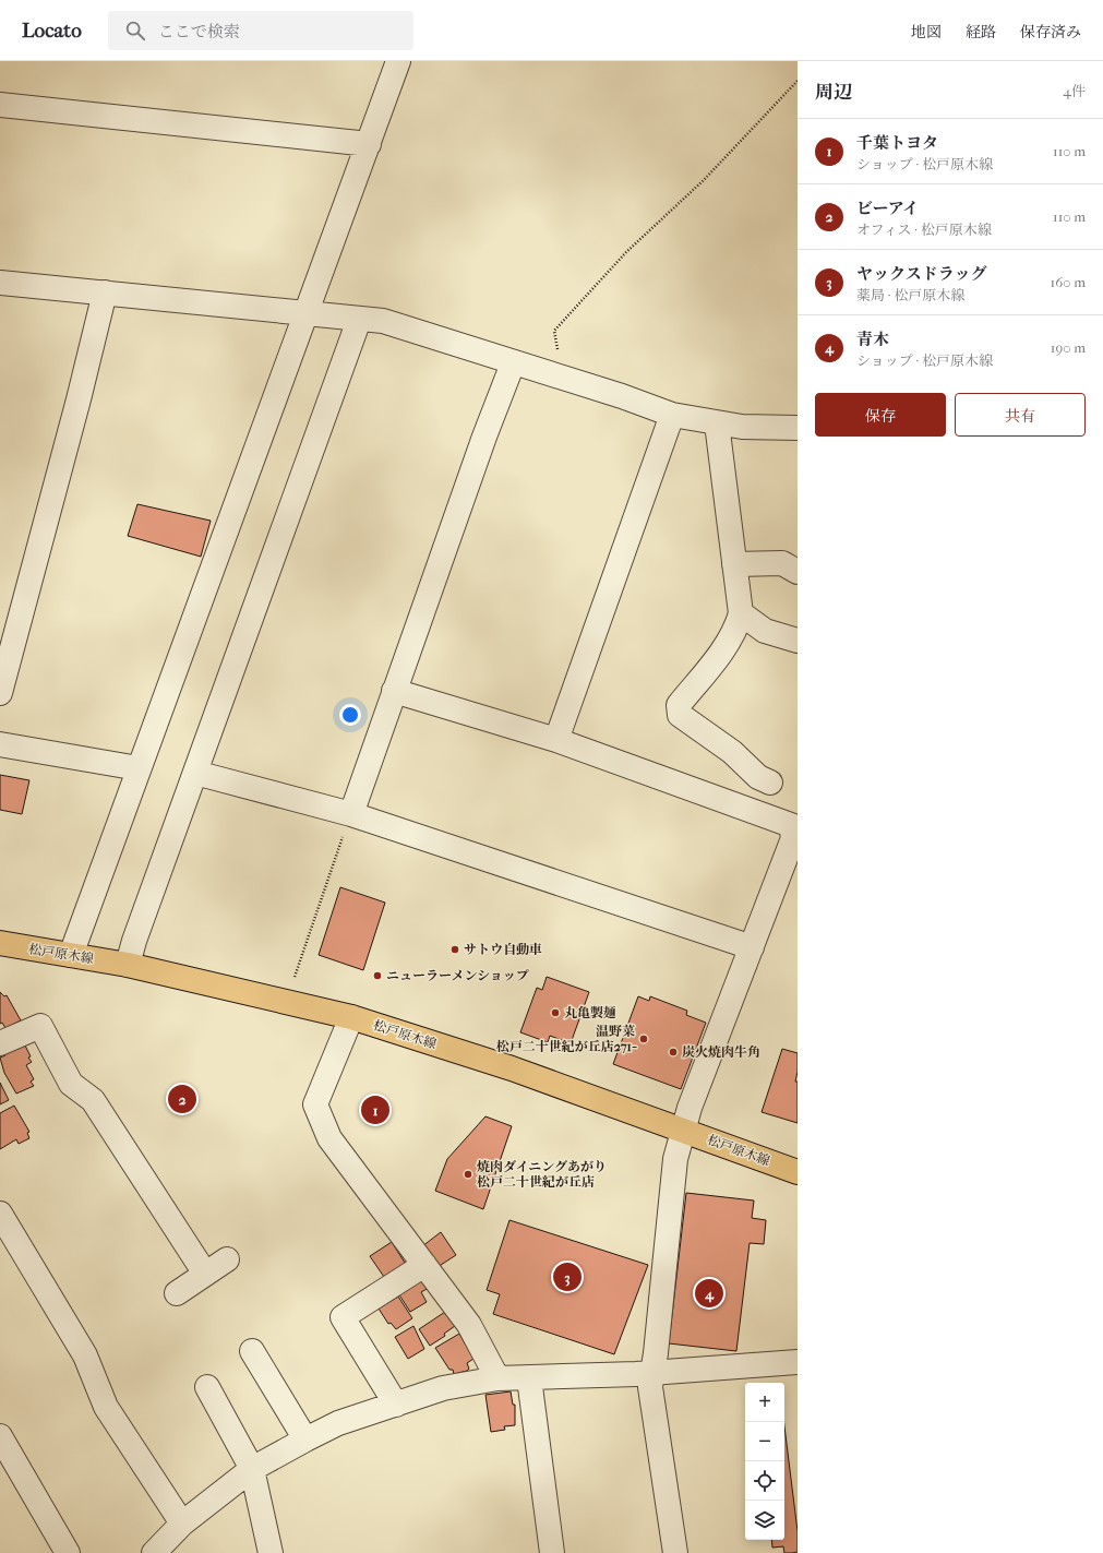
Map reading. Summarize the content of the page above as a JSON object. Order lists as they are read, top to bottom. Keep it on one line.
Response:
{"streets":{"main road":["松戸原木線"]},"places":["サトウ自動車","ニューラーメンショップ","丸亀製麺","温野菜 松戸二十世紀が丘店271-","炭火焼肉牛角","焼肉ダイニングあがり 松戸二十世紀が丘店"],"page":{"header":"Locato","search":"ここで検索","nav":["地図","経路","保存済み"],"heading":["周辺","4件"],"list":[{"mark":"1","name":"千葉トヨタ","note":"ショップ · 松戸原木線","value":"110 m"},{"mark":"2","name":"ビーアイ","note":"オフィス · 松戸原木線","value":"110 m"},{"mark":"3","name":"ヤックスドラッグ","note":"薬局 · 松戸原木線","value":"160 m"},{"mark":"4","name":"青木","note":"ショップ · 松戸原木線","value":"190 m"}],"buttons":["保存","共有"],"pins":["2","1","3","4"],"map_buttons":["+","−"]}}
